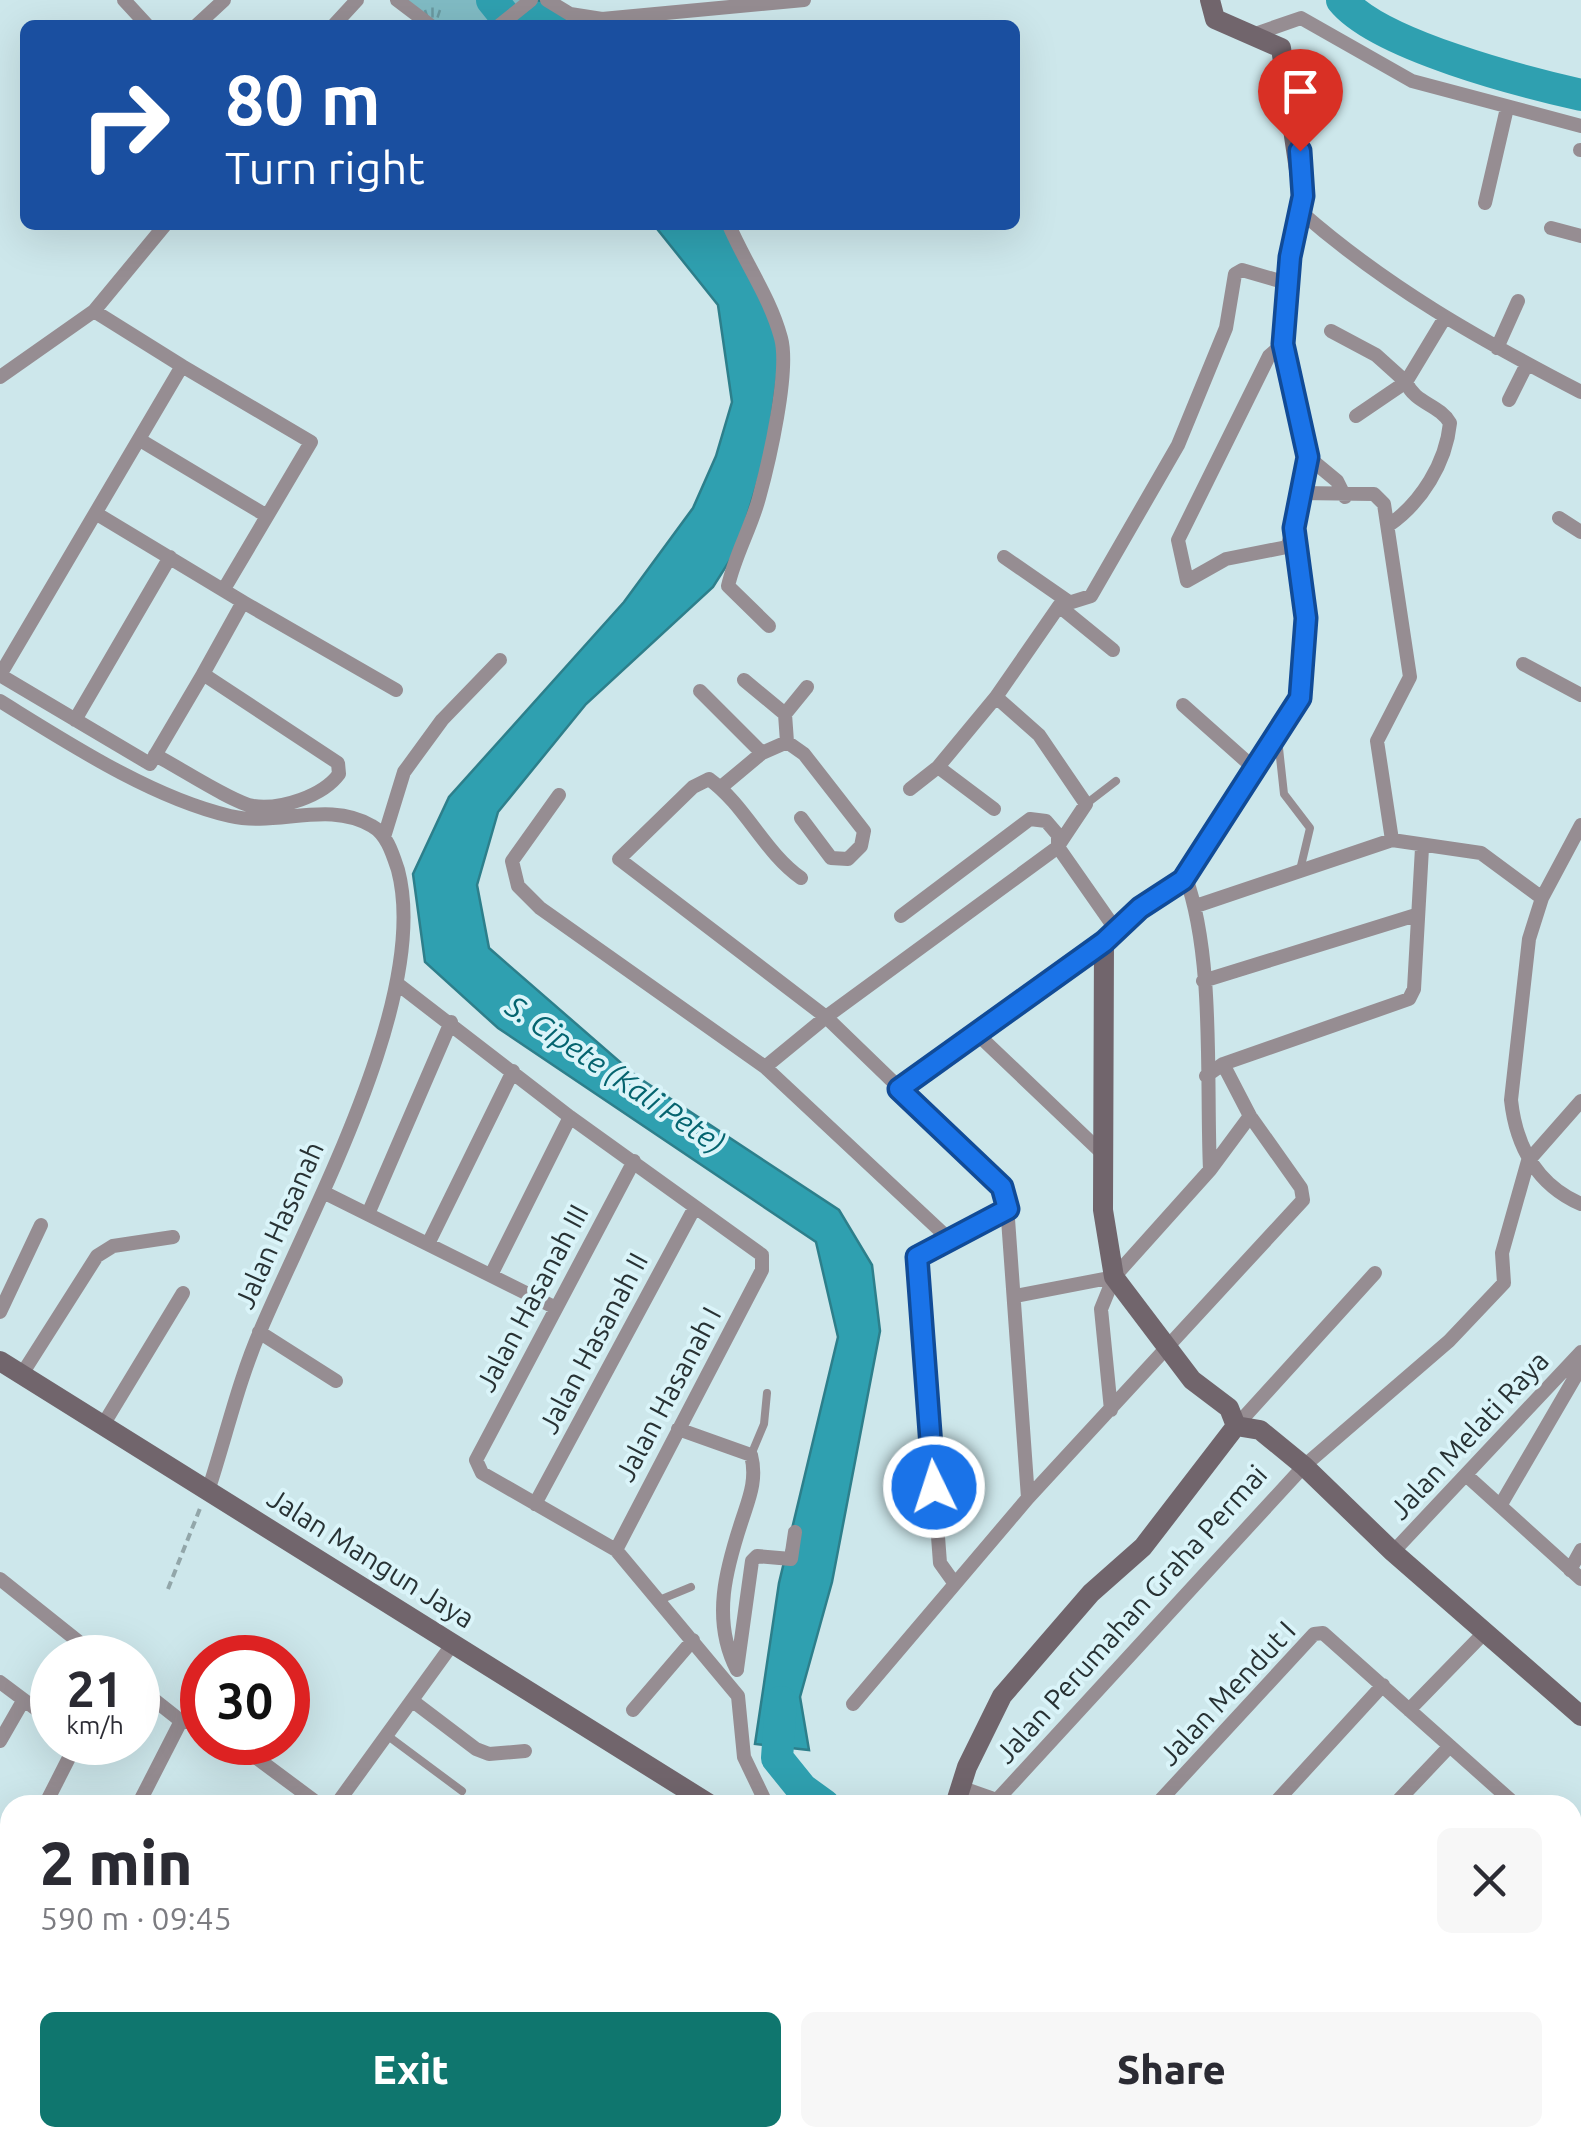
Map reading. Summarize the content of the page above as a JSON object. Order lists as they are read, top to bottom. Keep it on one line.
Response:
{"streets":{"street":["Jalan Hasanah","Jalan Hasanah III","Jalan Hasanah II","Jalan Hasanah I","Jalan Melati Raya","Jalan Mangun Jaya","Jalan Perumahan Graha Permai","Jalan Mendut I"]},"crossings":[["Jalan Hasanah","Jalan Mangun Jaya"],["Jalan Hasanah III","Jalan Hasanah II"],["Jalan Hasanah II","Jalan Hasanah I"],["Jalan Melati Raya","Jalan Perumahan Graha Permai"]],"water":["S. Cipete (Kali Pete)"],"page":{"turn":["80 m","Turn right"],"speed":"21 km/h","limit":"30","heading":["2 min","590 m · 09:45"],"buttons":["Exit","Share"]}}
